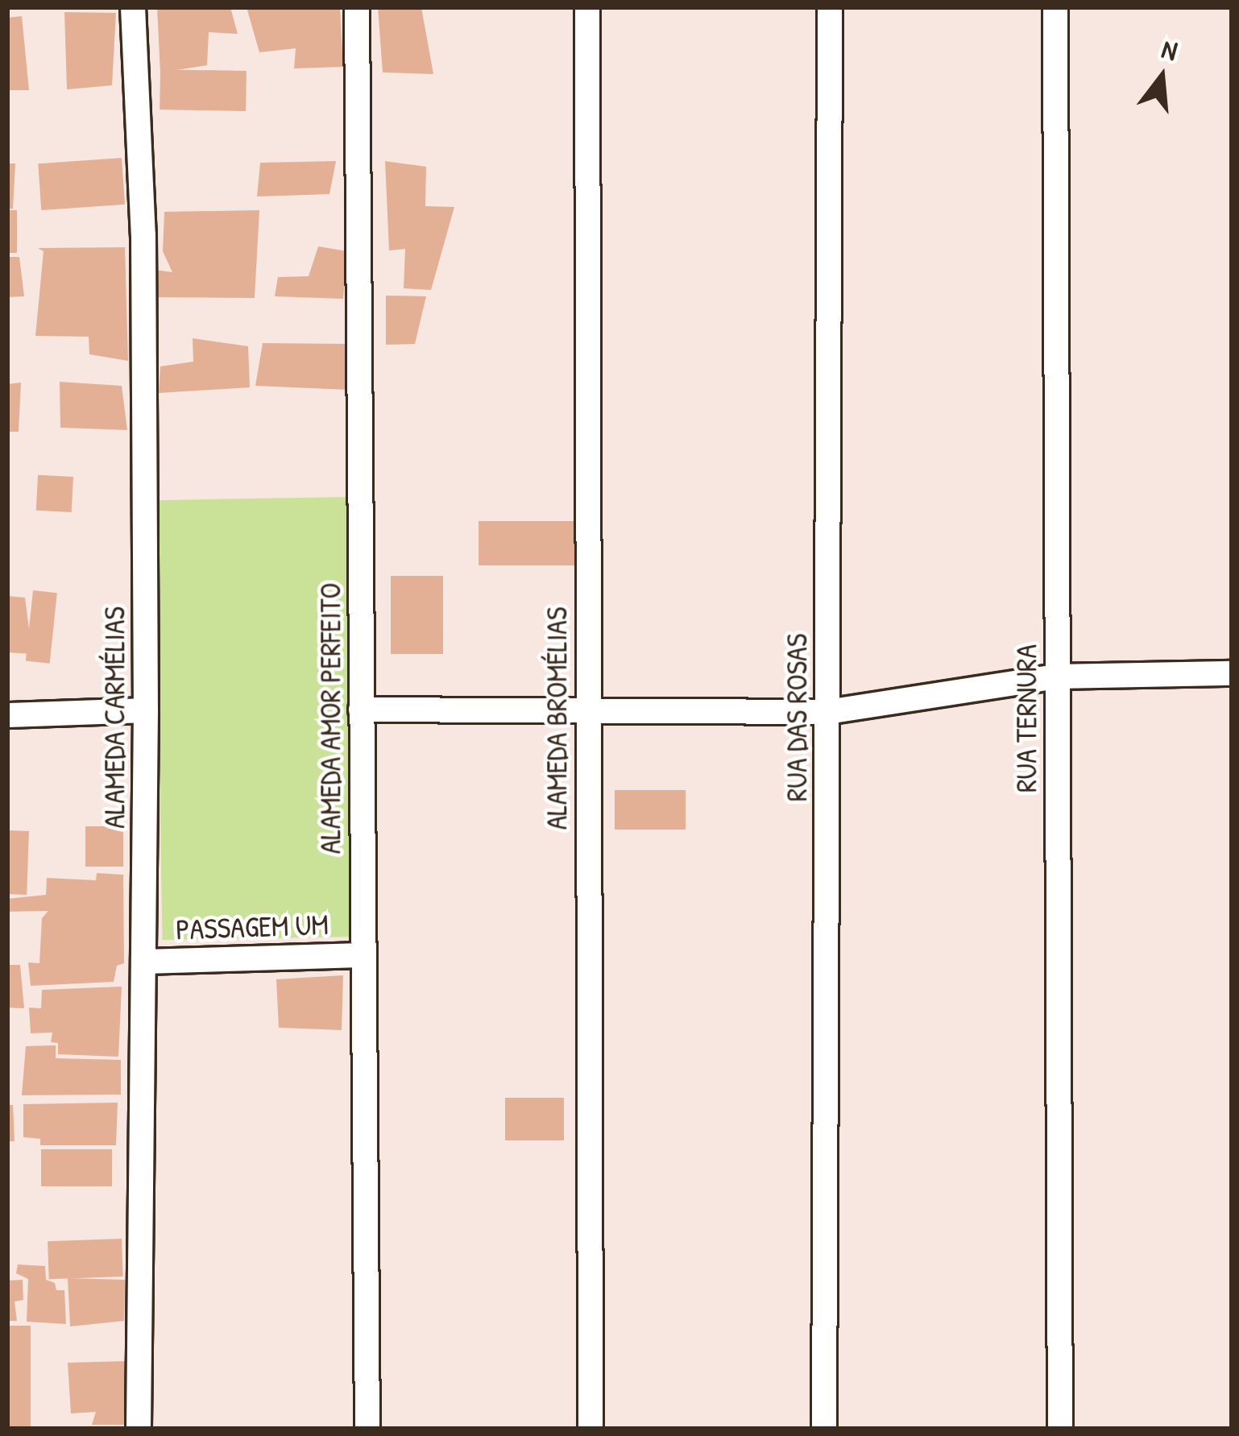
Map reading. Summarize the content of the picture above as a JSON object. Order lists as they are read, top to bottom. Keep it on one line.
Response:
{"streets":{"street":["ALAMEDA CARMÉLIAS","RUA DAS ROSAS","ALAMEDA AMOR PERFEITO","ALAMEDA BROMÉLIAS","RUA TERNURA","PASSAGEM UM"]},"crossings":[["ALAMEDA CARMÉLIAS","PASSAGEM UM"],["ALAMEDA AMOR PERFEITO","PASSAGEM UM"]],"north":"top"}
